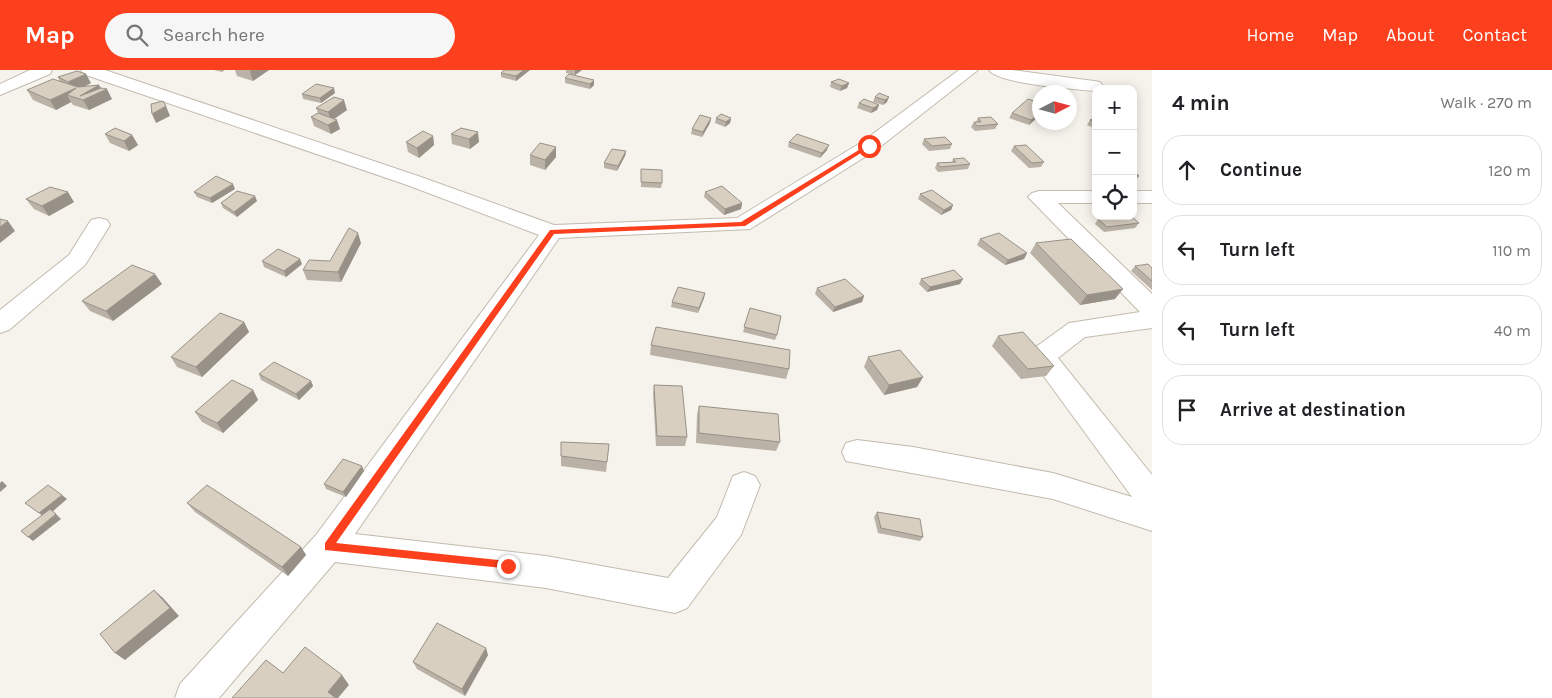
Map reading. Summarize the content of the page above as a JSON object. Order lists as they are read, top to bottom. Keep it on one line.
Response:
{"north":"right","page":{"header":"Map","search":"Search here","nav":["Home","Map","About","Contact"],"heading":["4 min","Walk · 270 m"],"map_buttons":["+","−"],"list":[["Continue","120 m"],["Turn left","110 m"],["Turn left","40 m"],"Arrive at destination"]}}
